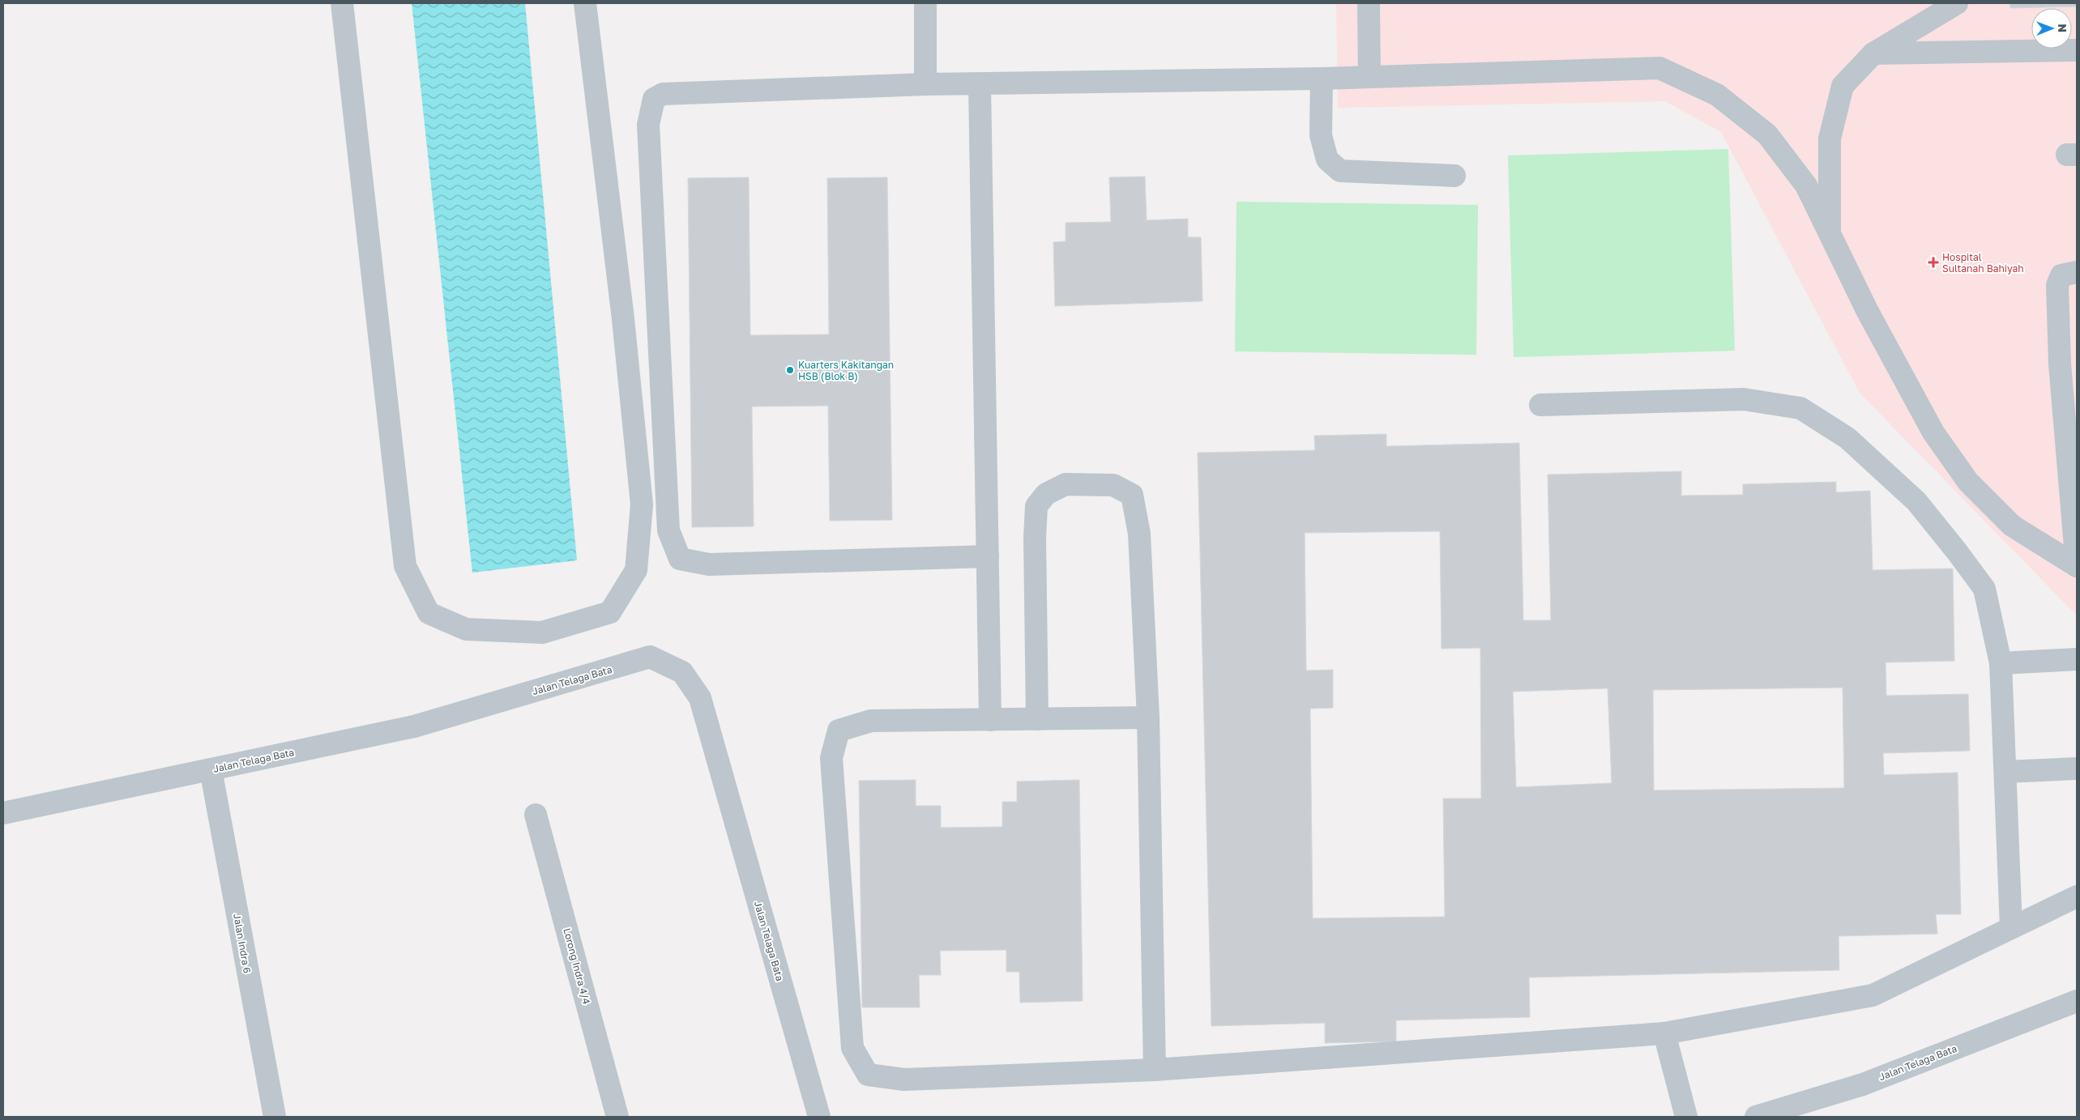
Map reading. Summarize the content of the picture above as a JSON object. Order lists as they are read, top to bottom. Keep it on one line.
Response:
{"streets":{"street":["Jalan Telaga Bata","Jalan Indra 6","Lorong Indra 4/4"]},"crossings":[["Jalan Telaga Bata","Jalan Indra 6"]],"places":{"health":["Hospital Sultanah Bahiyah"],"other":["Kuarters Kakitangan HSB (Blok B)"]},"north":"right"}
